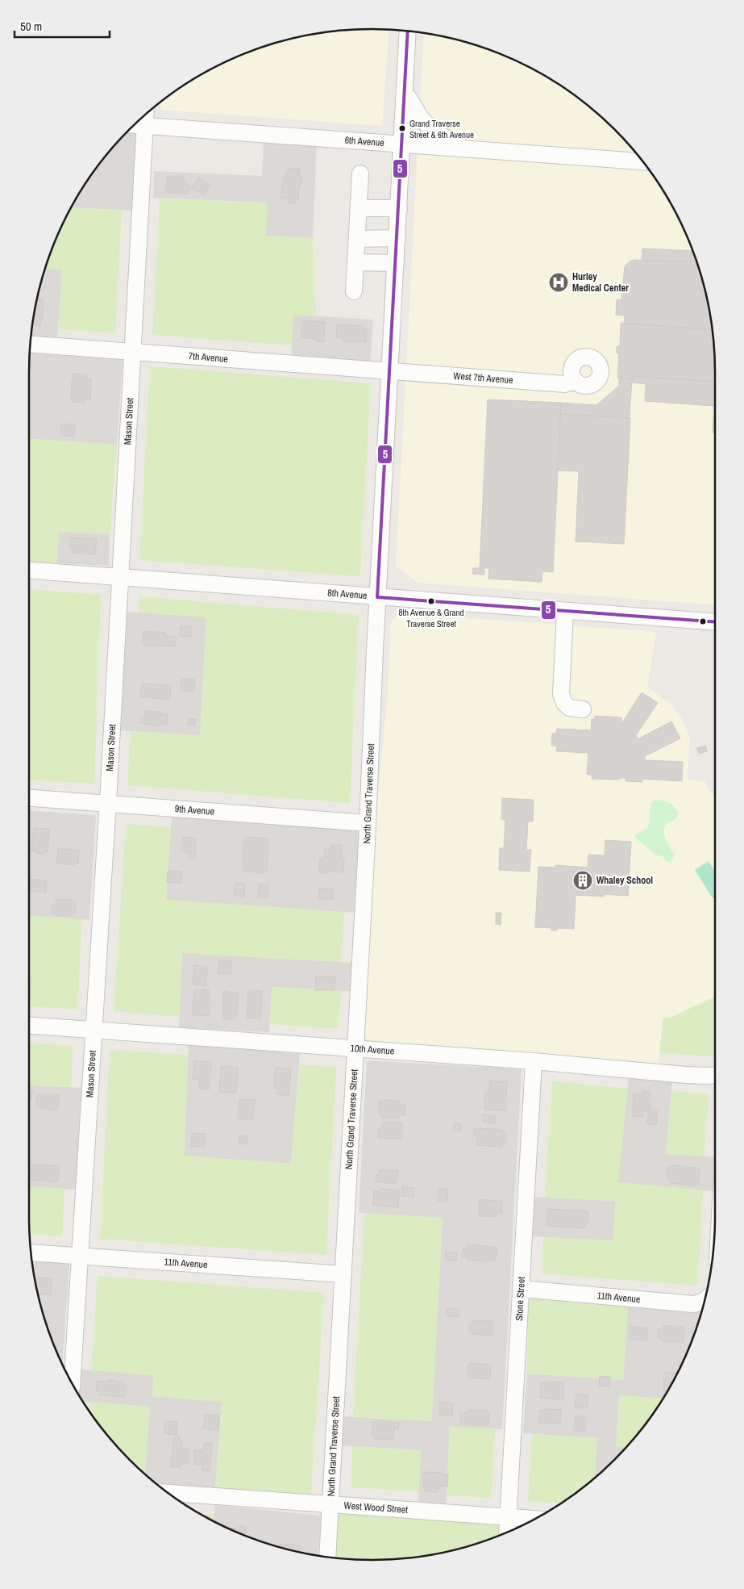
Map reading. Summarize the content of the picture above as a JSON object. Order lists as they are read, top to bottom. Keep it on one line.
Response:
{"streets":{"street":["6th Avenue","7th Avenue","West 7th Avenue","Mason Street","8th Avenue","North Grand Traverse Street","9th Avenue","10th Avenue","11th Avenue","Stone Street","West Wood Street"]},"crossings":[["6th Avenue","Mason Street"],["6th Avenue","North Grand Traverse Street"],["7th Avenue","West 7th Avenue"],["7th Avenue","Mason Street"],["7th Avenue","North Grand Traverse Street"],["West 7th Avenue","North Grand Traverse Street"],["Mason Street","8th Avenue"],["Mason Street","9th Avenue"],["Mason Street","10th Avenue"],["Mason Street","11th Avenue"],["8th Avenue","North Grand Traverse Street"],["North Grand Traverse Street","9th Avenue"],["North Grand Traverse Street","10th Avenue"],["North Grand Traverse Street","11th Avenue"],["North Grand Traverse Street","West Wood Street"],["10th Avenue","Stone Street"],["11th Avenue","Stone Street"],["Stone Street","West Wood Street"]],"places":{"other":["Grand Traverse Street & 6th Avenue","8th Avenue & Grand Traverse Street"],"hospital":["Hurley Medical Center"],"building":["Whaley School"]},"lines":["transit line 5"],"scale_bar":"50 m"}
